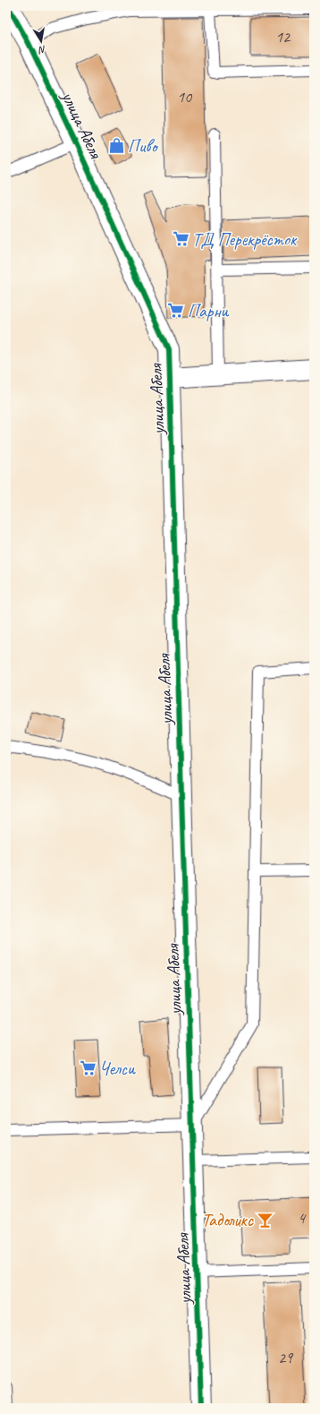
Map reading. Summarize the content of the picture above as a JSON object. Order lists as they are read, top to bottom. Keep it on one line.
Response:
{"streets":{"street":["улица Абеля"]},"places":{"shop":["Пиво"],"supermarket":["ТД Перекрёсток","Парни","Челси"],"bar":["Тадоликс"]},"house_numbers":["12","10","4","29"],"north":"bottom"}
